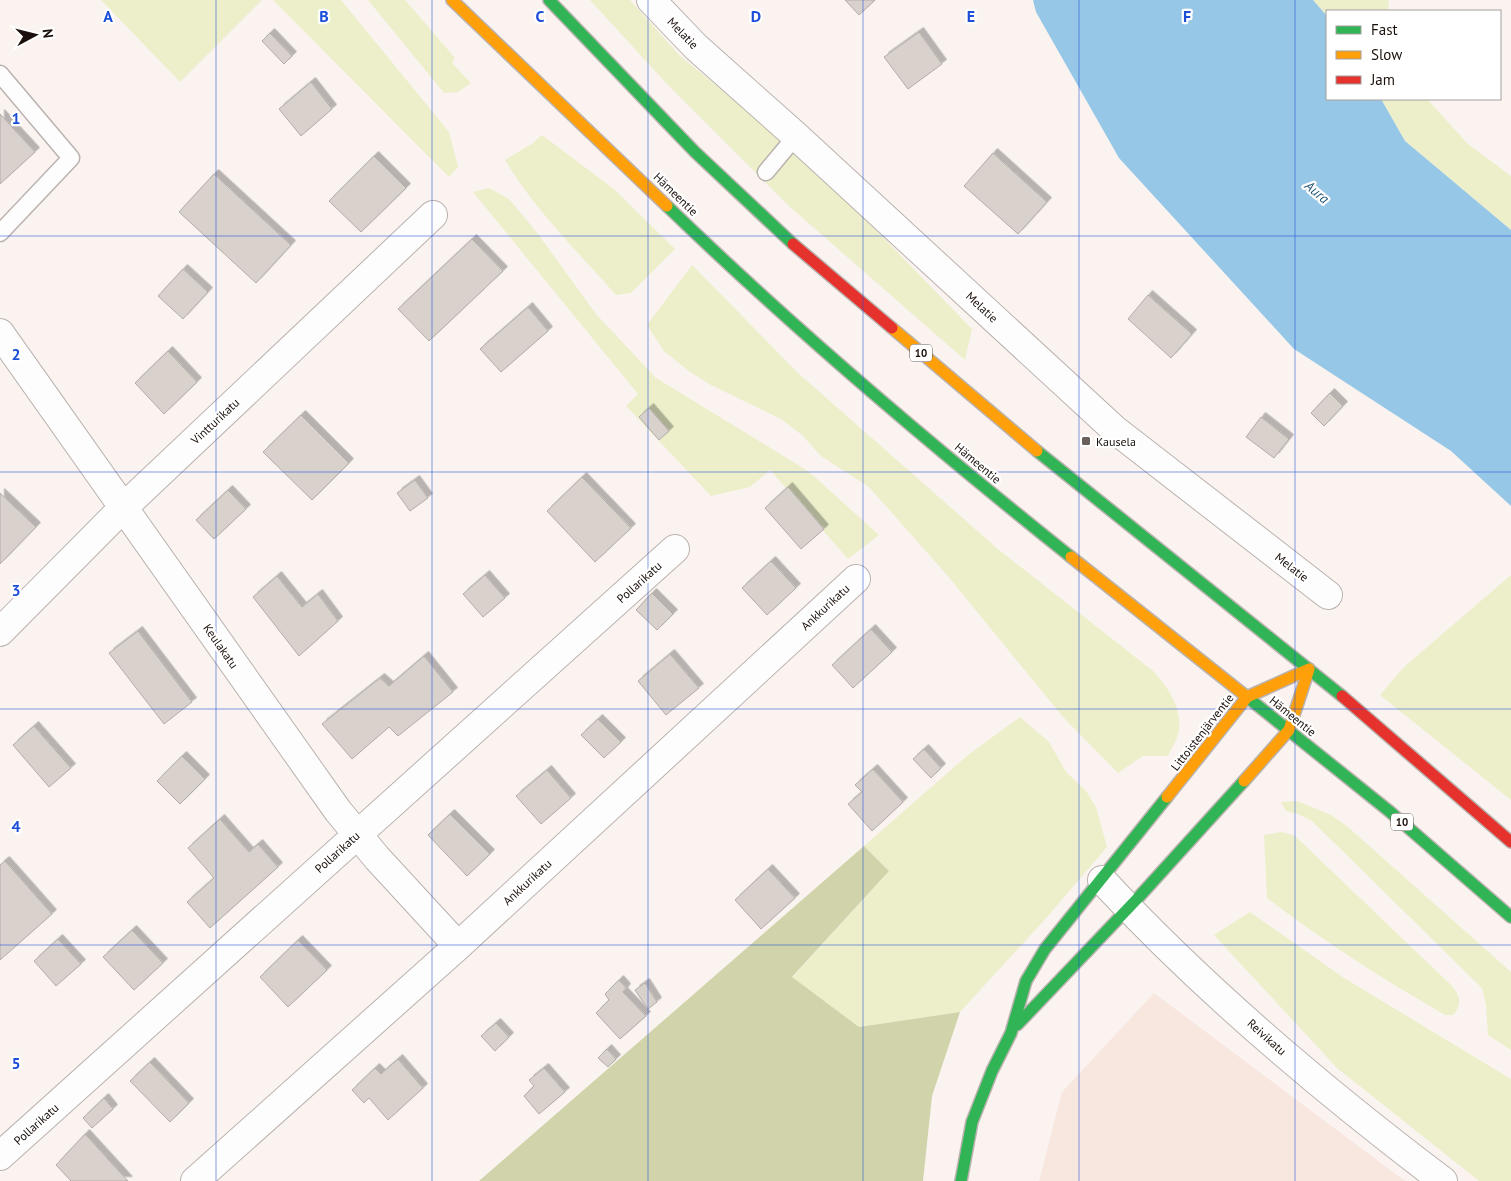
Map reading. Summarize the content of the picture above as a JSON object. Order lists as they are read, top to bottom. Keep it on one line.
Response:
{"streets":{"main road":["Hämeentie","10","Littoistenjärventie"],"street":["Melatie","Vintturikatu","Pollarikatu","Ankkurikatu","Keulakatu","Reivikatu"]},"crossings":[["Hämeentie","Littoistenjärventie"],["10","Littoistenjärventie"],["Vintturikatu","Keulakatu"],["Pollarikatu","Keulakatu"],["Ankkurikatu","Keulakatu"],["Littoistenjärventie","Reivikatu"]],"water":["Aura"],"places":{"transit":["Kausela"]},"legend":["Fast","Slow","Jam"],"north":"right","grid":{"columns":["A","B","C","D","E","F"],"rows":["1","2","3","4","5"]}}
